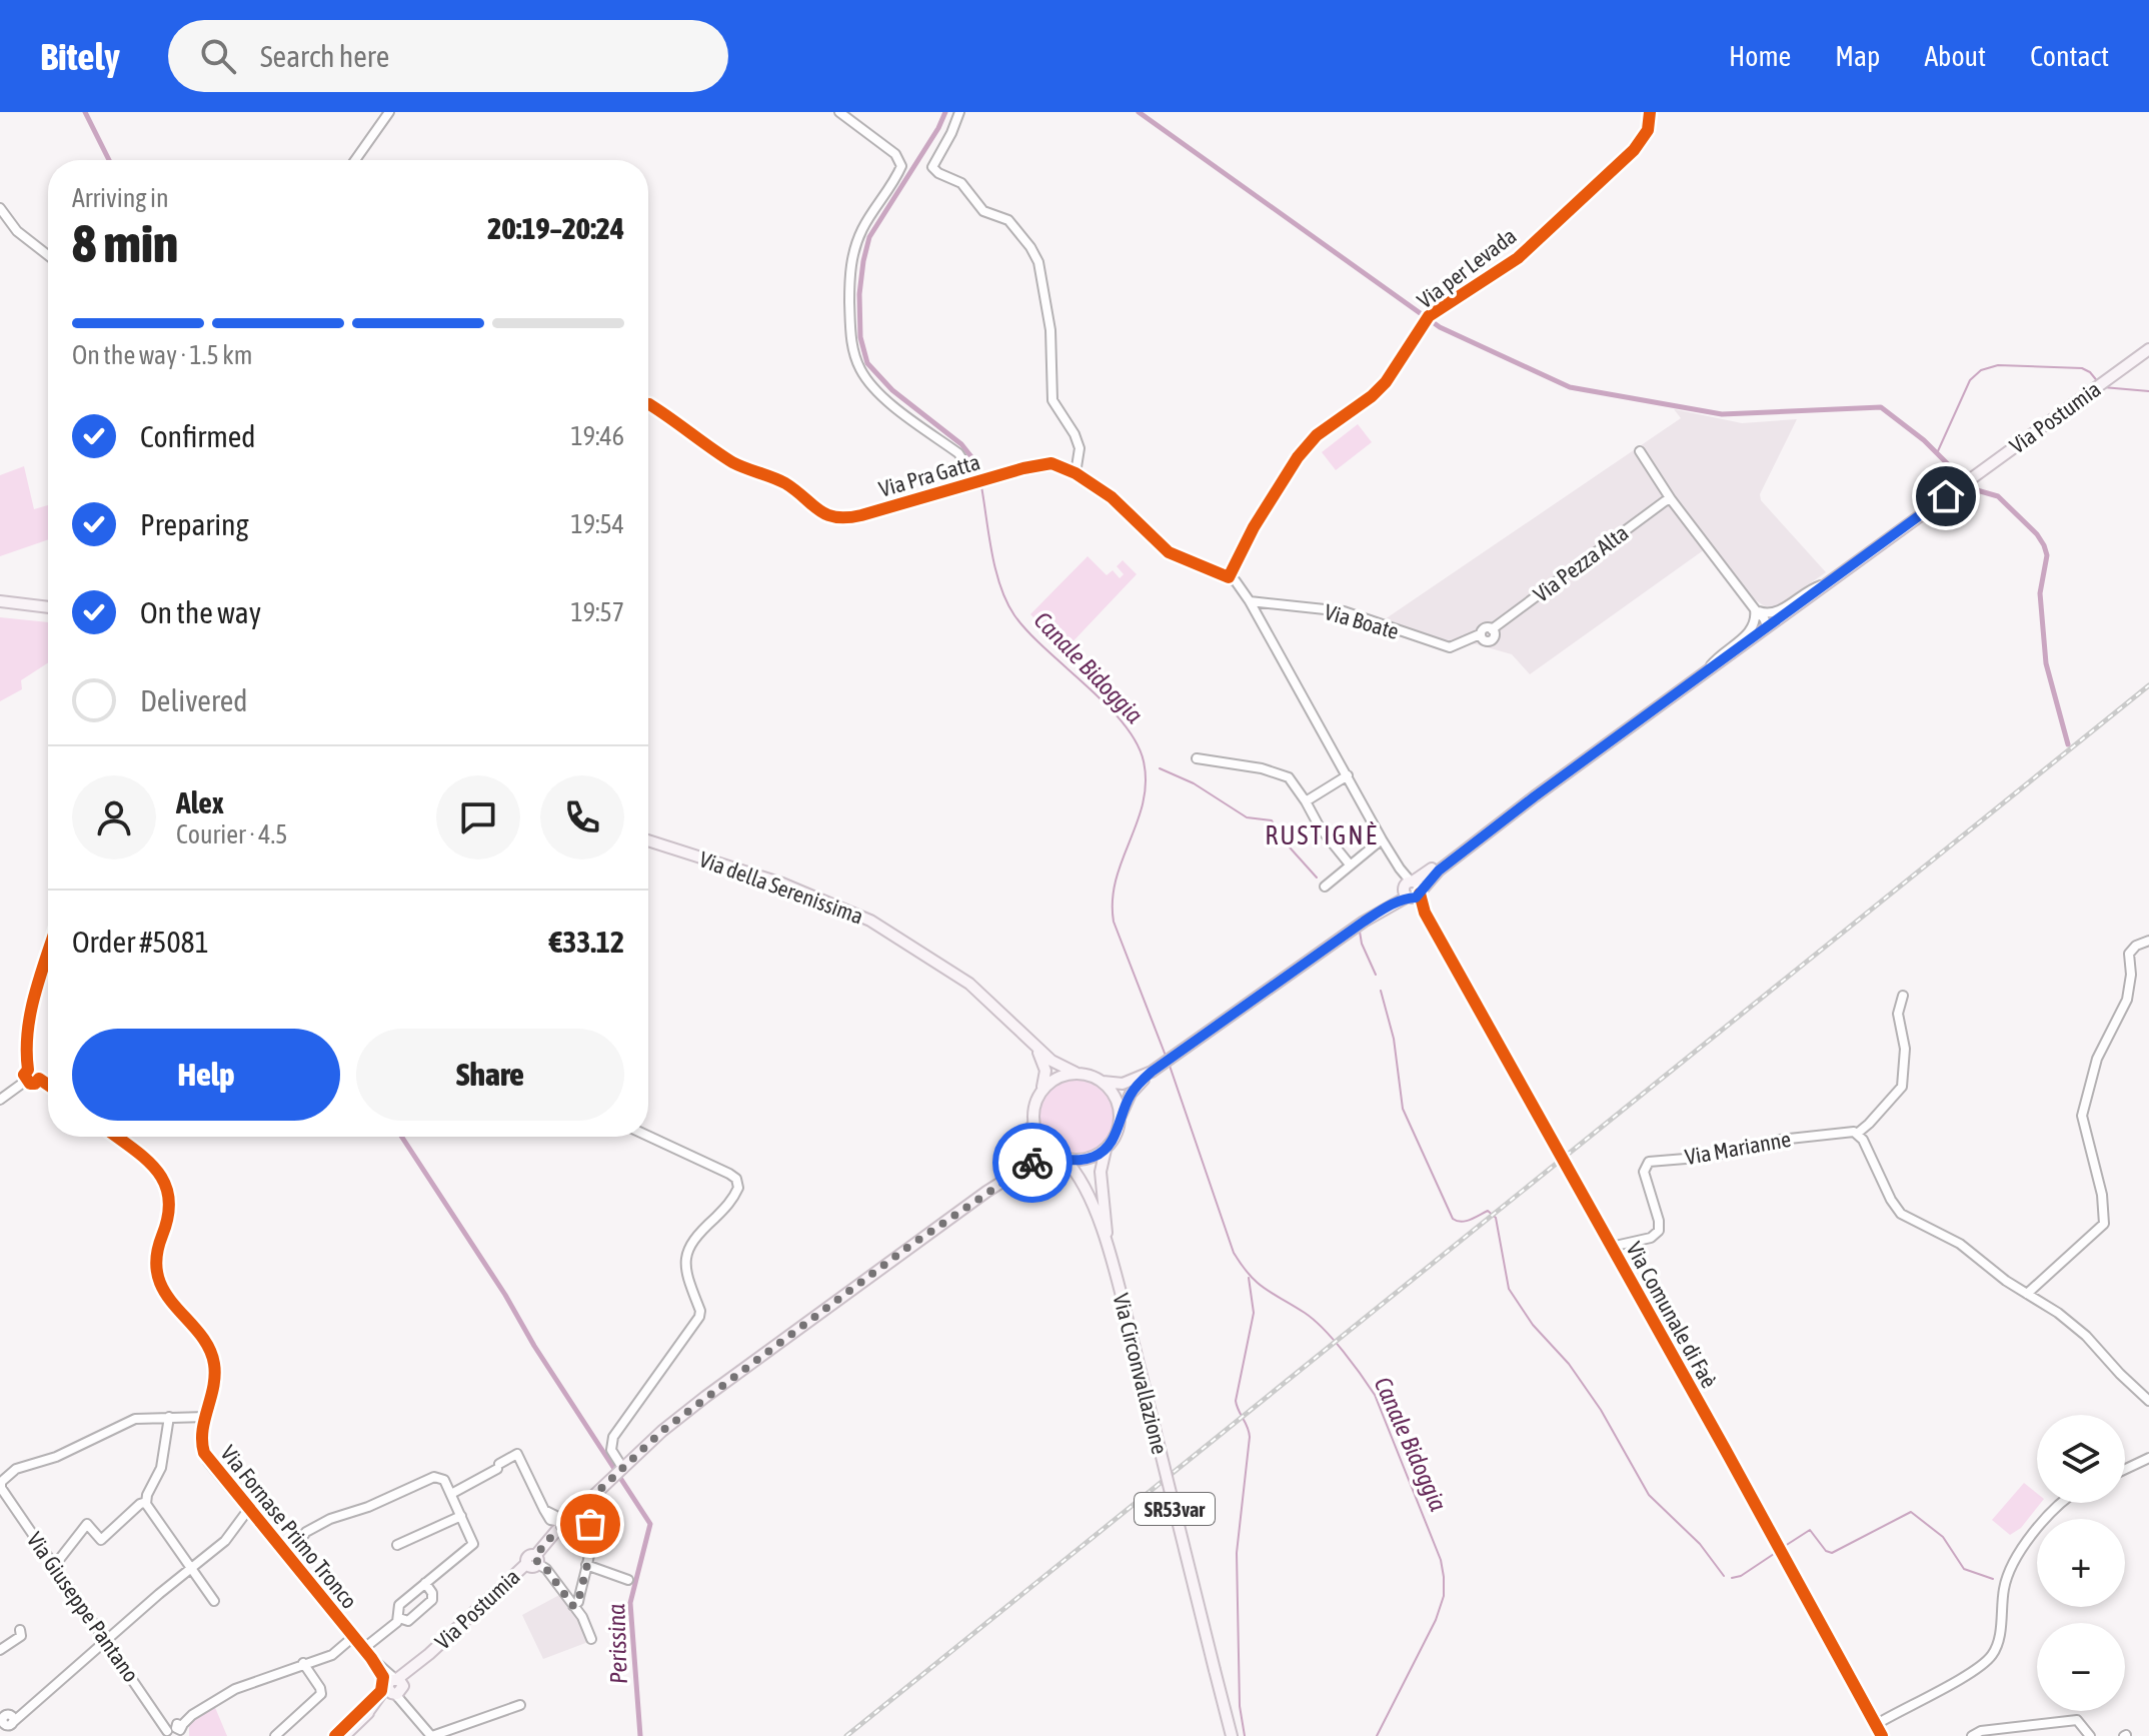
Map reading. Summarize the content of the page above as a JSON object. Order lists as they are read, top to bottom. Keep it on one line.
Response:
{"streets":{"main road":["Via Postumia","Via della Serenissima","Via Circonvallazione","SR53var"],"street":["Via per Levada","Via Pra Gatta","Via Pezza Alta","Via Boate","Via Marianne","Via Comunale di Faè","Via Fornase Primo Tronco","Via Giuseppe Pantano"]},"crossings":[["Via per Levada","Via Pra Gatta"],["Via Postumia","Via Pra Gatta"],["Via Postumia","Via Comunale di Faè"],["Via Postumia","Via Circonvallazione"],["Via Postumia","Via Fornase Primo Tronco"],["Via Pra Gatta","Via Boate"],["Via Pra Gatta","Via Comunale di Faè"],["Via Pezza Alta","Via Boate"],["Via Marianne","Via Comunale di Faè"]],"districts":["RUSTIGNÈ"],"water":["Canale Bidoggia","Perissina"],"page":{"header":"Bitely","search":"Search here","nav":["Home","Map","About","Contact"],"heading":["8 min","Arriving in","20:19–20:24"],"panel":["Alex","Courier · 4.5","Order #5081","€33.12"],"bar":"On the way · 1.5 km","list":[["Confirmed","19:46"],["Preparing","19:54"],["On the way","19:57"],"Delivered"],"buttons":["Help","Share"],"map_buttons":["+","−"]}}
